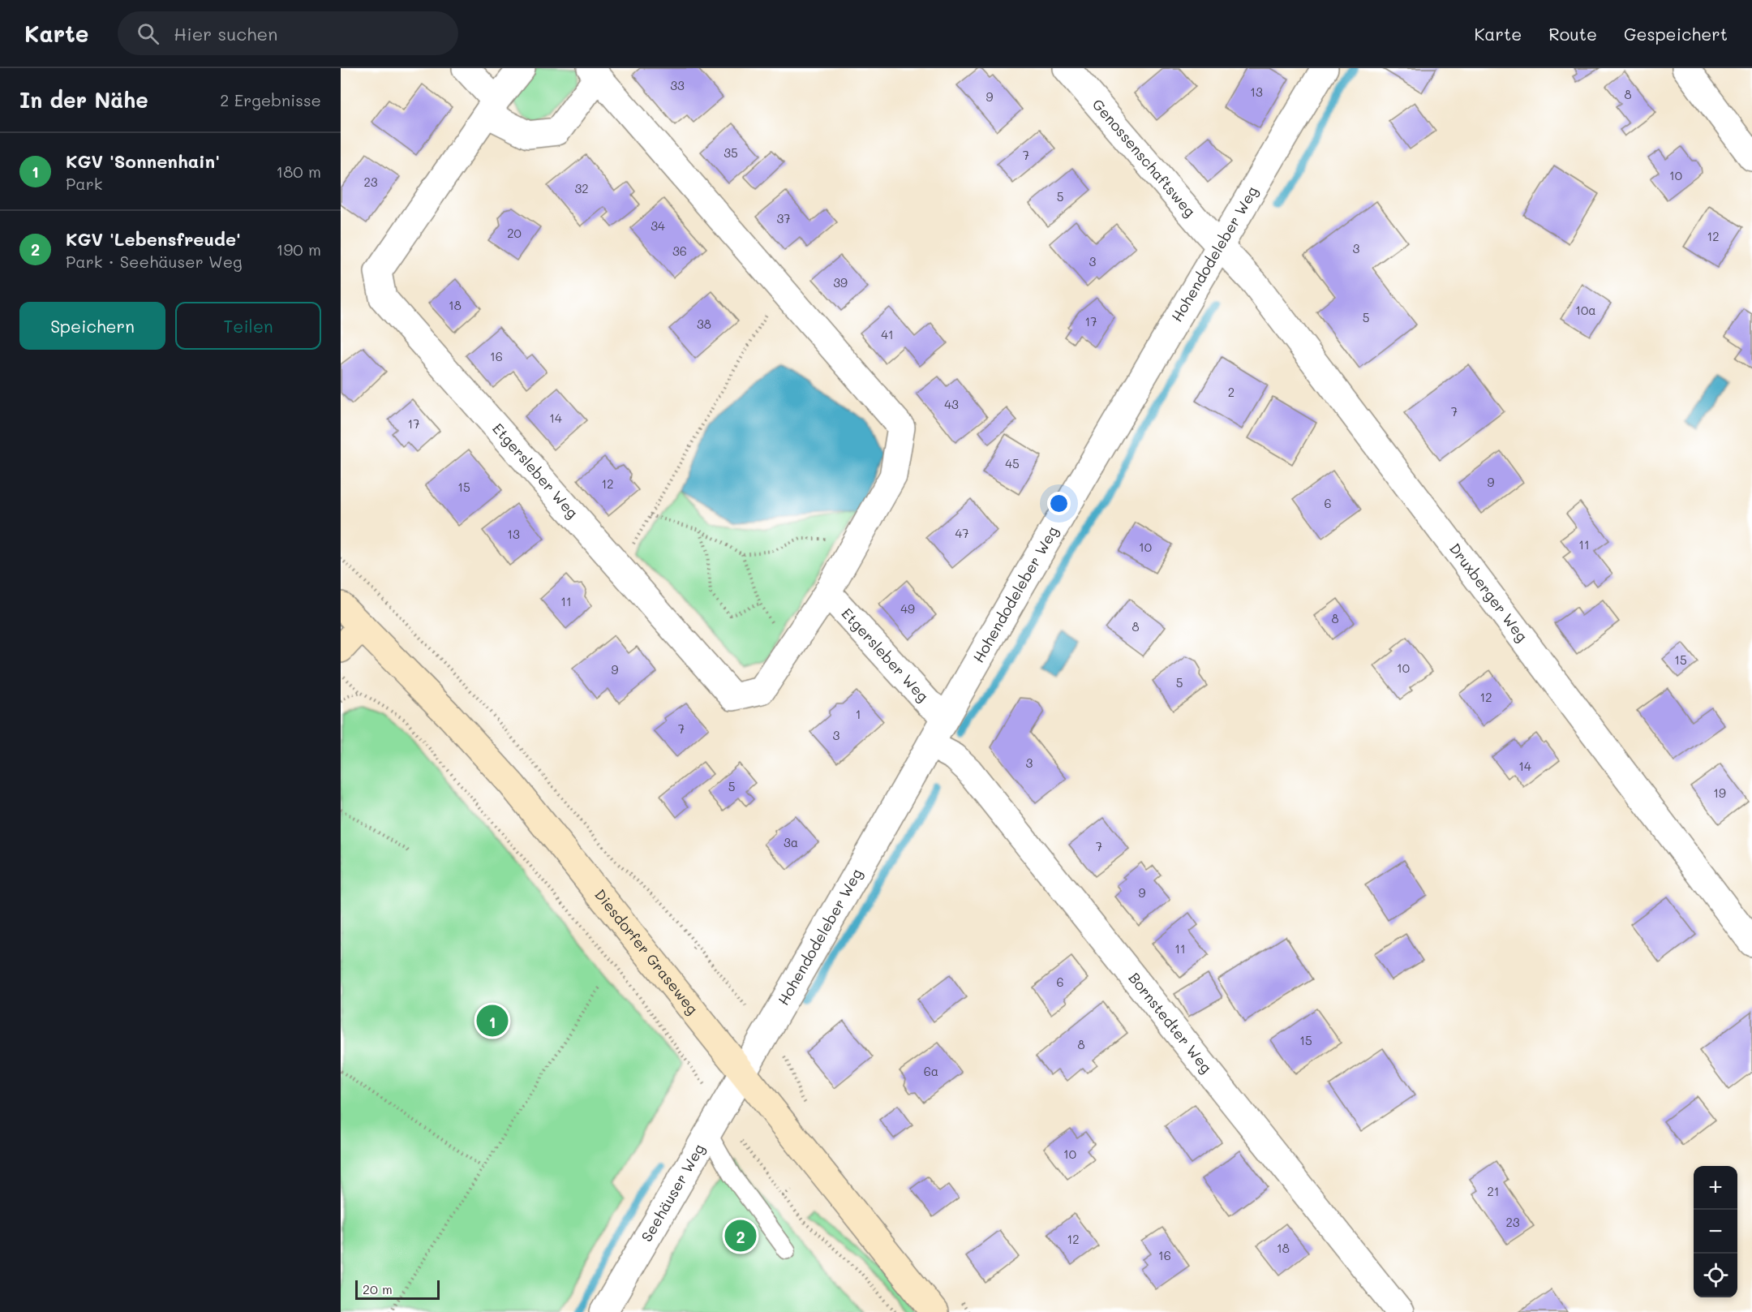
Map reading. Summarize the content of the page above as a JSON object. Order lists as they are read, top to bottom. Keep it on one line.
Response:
{"streets":{"main road":["Diesdorfer Graseweg"],"street":["Genossenschaftsweg","Hohendodeleber Weg","Etgersleber Weg","Druxberger Weg","Bornstedter Weg","Seehäuser Weg"]},"crossings":[["Genossenschaftsweg","Hohendodeleber Weg"],["Genossenschaftsweg","Druxberger Weg"],["Hohendodeleber Weg","Etgersleber Weg"],["Hohendodeleber Weg","Druxberger Weg"],["Hohendodeleber Weg","Diesdorfer Graseweg"],["Hohendodeleber Weg","Bornstedter Weg"],["Hohendodeleber Weg","Seehäuser Weg"],["Diesdorfer Graseweg","Seehäuser Weg"]],"house_numbers":["33","13","8","9","35","7","10","23","32","5","37","34","20","12","3","36","3","39","18","10a","5","17","38","41","16","2","43","7","14","17","45","9","12","15","6","47","13","11","10","11","49","8","8","15","10","9","5","12","1","7","3","3","14","5","19","3a","7","9","11","6","15","8","6a","10","21","23","12","18","16"],"scale_bar":"20 m","page":{"header":"Karte","search":"Hier suchen","nav":["Karte","Route","Gespeichert"],"heading":["In der Nähe","2 Ergebnisse"],"list":[{"mark":"1","name":"KGV 'Sonnenhain'","note":"Park","value":"180 m"},{"mark":"2","name":"KGV 'Lebensfreude'","note":"Park · Seehäuser Weg","value":"190 m"}],"buttons":["Speichern","Teilen"],"pins":["1","2"],"map_buttons":["+","−"],"scale":"20 m"}}
